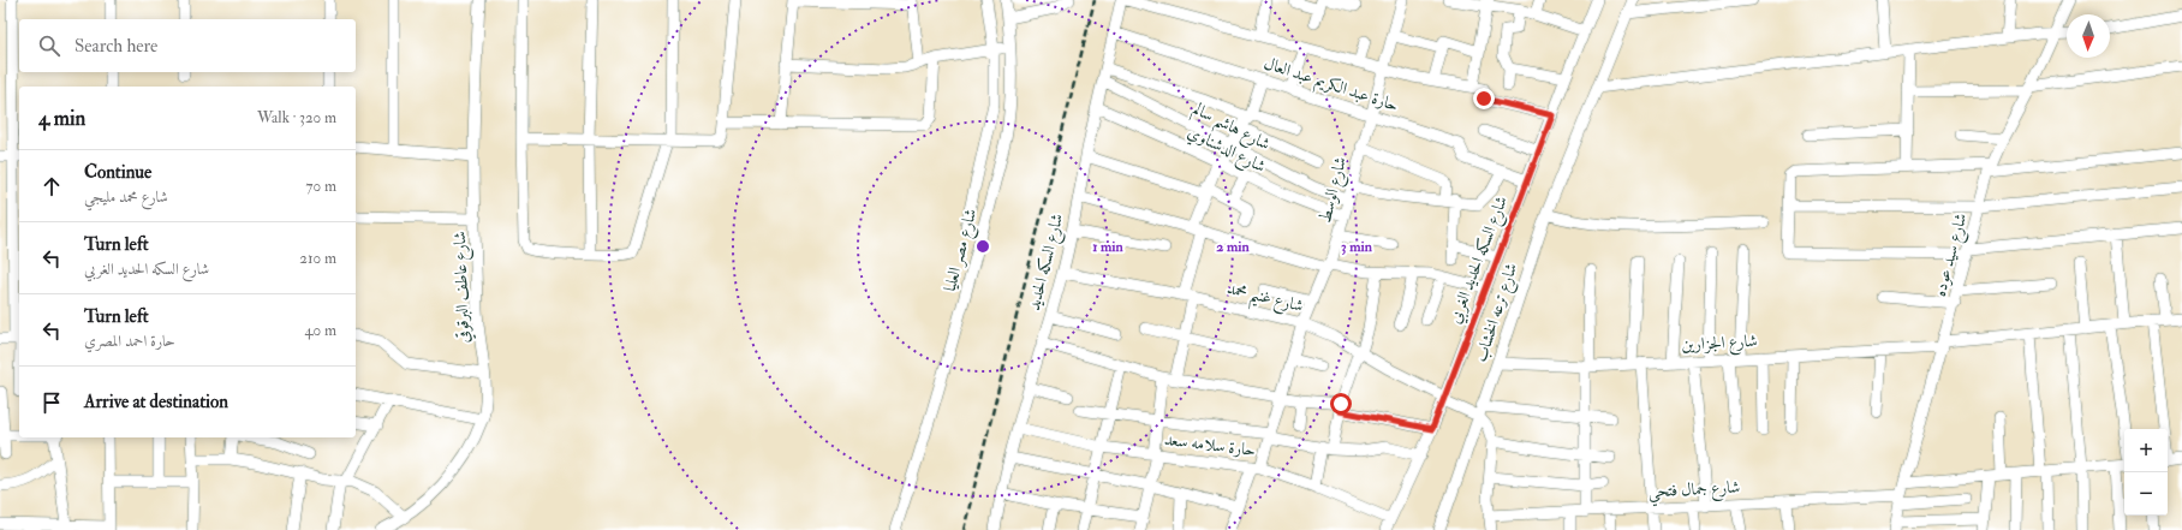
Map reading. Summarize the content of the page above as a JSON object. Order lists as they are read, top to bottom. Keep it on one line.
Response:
{"streets":{"street":["حارة عبد الكريم عبد العال","شارع هاشم سالم","شارع الدشناوي","شارع الوسط","شارع مصر العليا","شارع سيد عوده","شارع السكه الحديد الغربي","شارع السكه الحديد","شارع عاطف البرقوقي","شارع غنيم محمد","شارع ترعه الخشاب","شارع الجزارين","حارة سلامه سعد","شارع جمال فتحي"]},"crossings":[["حارة عبد الكريم عبد العال","شارع الوسط"],["حارة عبد الكريم عبد العال","شارع السكه الحديد الغربي"],["حارة عبد الكريم عبد العال","شارع السكه الحديد"],["شارع هاشم سالم","شارع الوسط"],["شارع هاشم سالم","شارع السكه الحديد"],["شارع الدشناوي","شارع الوسط"],["شارع الدشناوي","شارع السكه الحديد"],["شارع الوسط","شارع غنيم محمد"],["شارع الوسط","حارة سلامه سعد"],["شارع سيد عوده","شارع الجزارين"],["شارع سيد عوده","شارع جمال فتحي"],["شارع السكه الحديد الغربي","شارع غنيم محمد"],["شارع السكه الحديد الغربي","حارة سلامه سعد"],["شارع السكه الحديد","شارع غنيم محمد"],["شارع السكه الحديد","حارة سلامه سعد"],["شارع غنيم محمد","شارع ترعه الخشاب"],["شارع ترعه الخشاب","شارع الجزارين"]],"north":"bottom","page":{"search":"Search here","heading":["4 min","Walk · 320 m"],"list":[["Continue","شارع محمد مليجي","70 m"],["Turn left","شارع السكه الحديد الغربي","210 m"],["Turn left","حارة احمد المصري","40 m"],"Arrive at destination"],"map_buttons":["+","−"]},"rings":["1 min","2 min","3 min"]}
